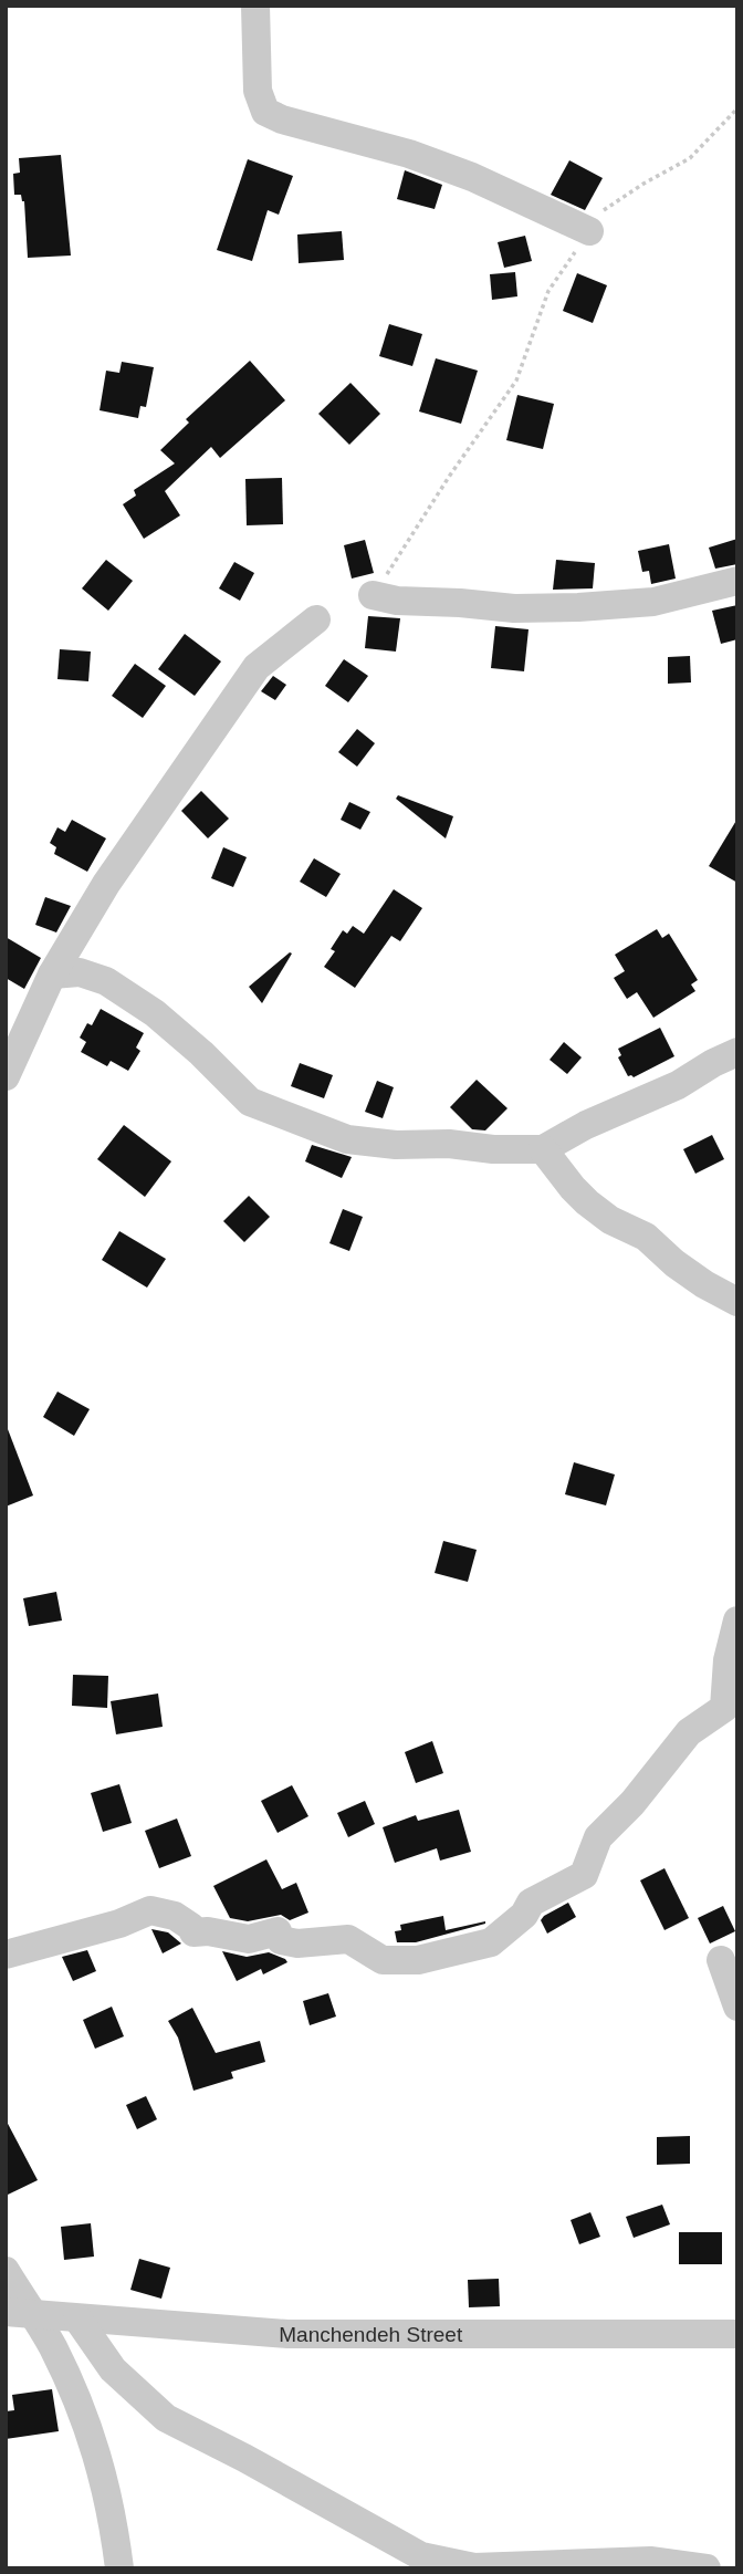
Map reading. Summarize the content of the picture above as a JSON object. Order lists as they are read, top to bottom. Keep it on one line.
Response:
{"streets":{"street":["Manchendeh Street"]}}
